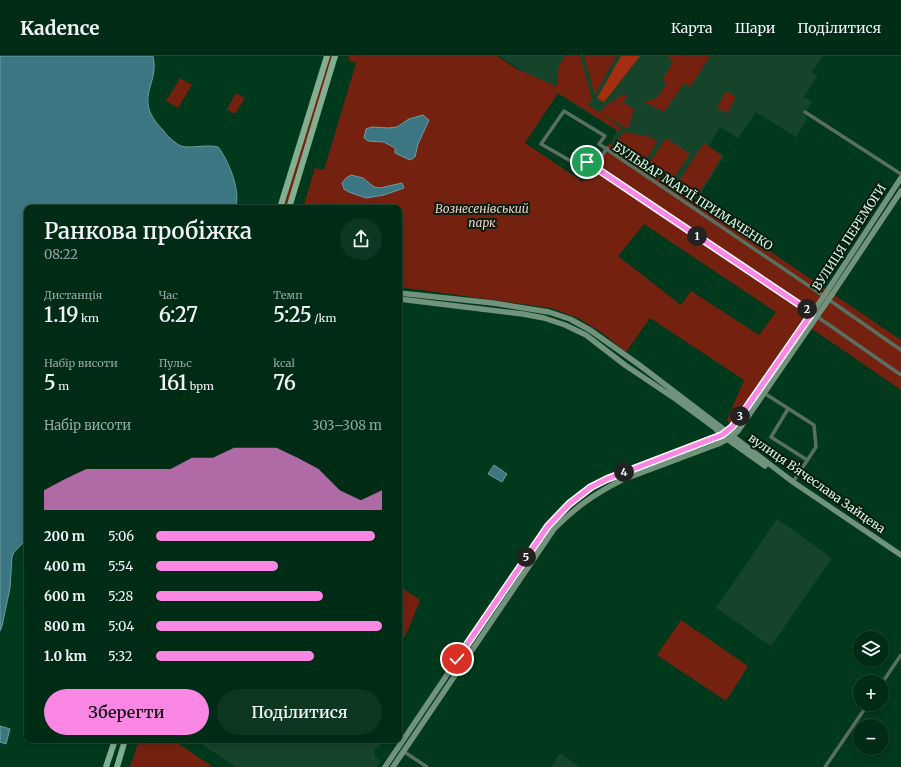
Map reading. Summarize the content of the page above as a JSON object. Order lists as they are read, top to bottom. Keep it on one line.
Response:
{"streets":{"main road":["ВУЛИЦЯ ПЕРЕМОГИ","вулиця Вʼячеслава Зайцева"],"street":["БУЛЬВАР МАРІЇ ПРИМАЧЕНКО"]},"crossings":[["БУЛЬВАР МАРІЇ ПРИМАЧЕНКО","ВУЛИЦЯ ПЕРЕМОГИ"],["ВУЛИЦЯ ПЕРЕМОГИ","вулиця Вʼячеслава Зайцева"]],"parks":["Вознесенівський парк"],"page":{"header":"Kadence","nav":["Карта","Шари","Поділитися"],"heading":["Ранкова пробіжка","08:22"],"pins":["1","2","3","4","5"],"stats":[["Дистанція","1.19 km"],["Час","6:27"],["Темп","5:25 /km"],["Набір висоти","5 m"],["Пульс","161 bpm"],["kcal","76"]],"chart":["Набір висоти","303–308 m"],"list":[{"name":"200 m","note":"5:06"},{"name":"400 m","note":"5:54"},{"name":"600 m","note":"5:28"},{"name":"800 m","note":"5:04"},{"name":"1.0 km","note":"5:32"}],"map_buttons":["+","−"],"buttons":["Зберегти","Поділитися"]}}
